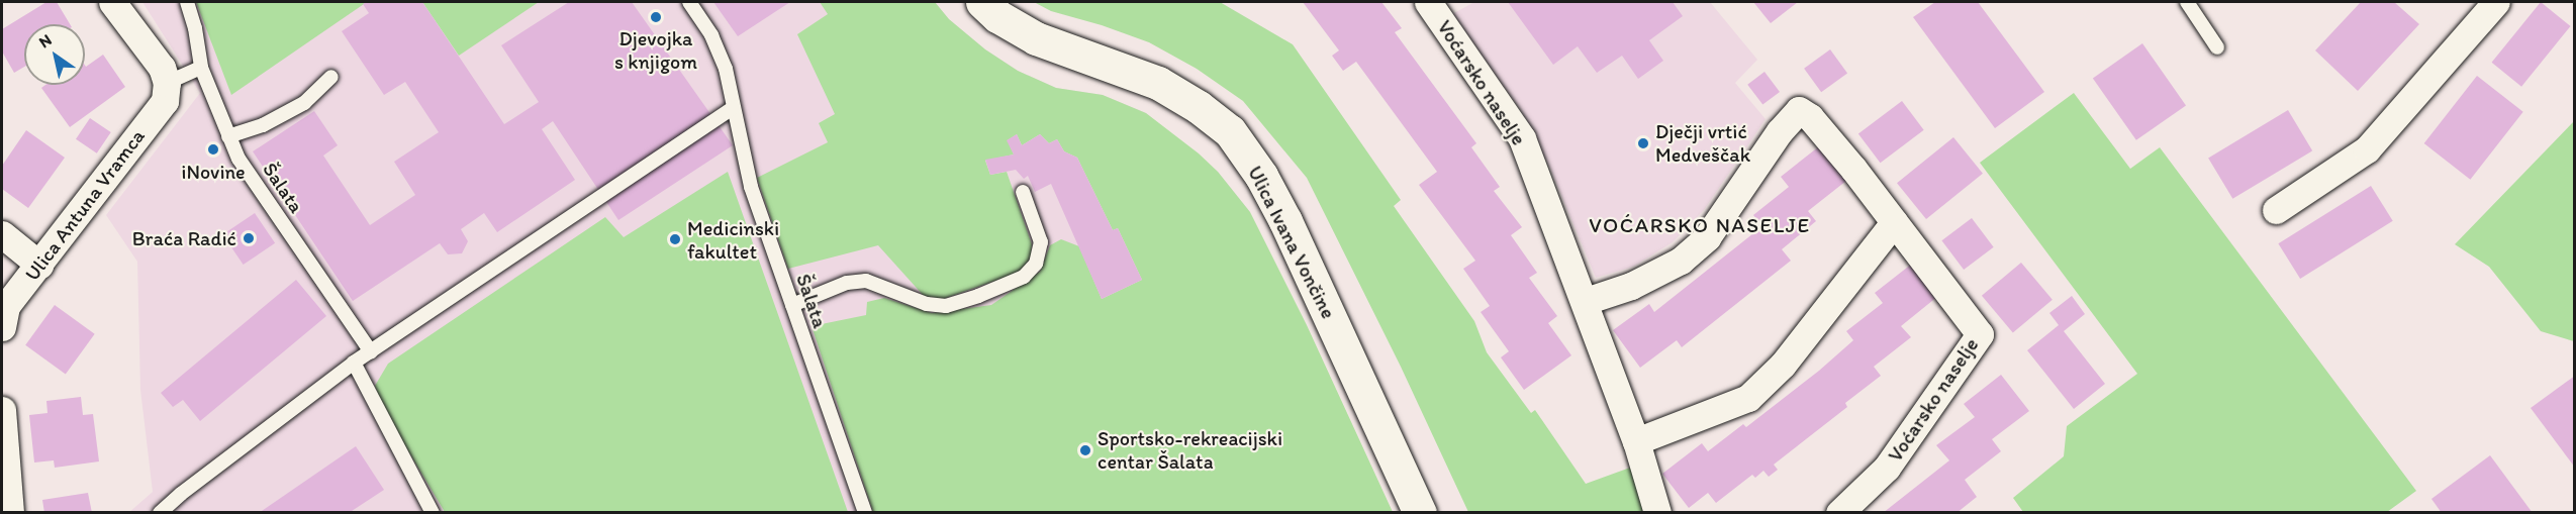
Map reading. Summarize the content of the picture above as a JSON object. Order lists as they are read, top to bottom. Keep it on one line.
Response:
{"streets":{"main road":["Ulica Ivana Vončine"],"street":["Voćarsko naselje","Ulica Antuna Vramca"],"lane":["Šalata"]},"districts":["VOĆARSKO NASELJE"],"places":["Djevojka s knjigom","Dječji vrtić Medveščak","iNovine","Braća Radić","Medicinski fakultet","Sportsko-rekreacijski centar Šalata"],"north":"top left"}
